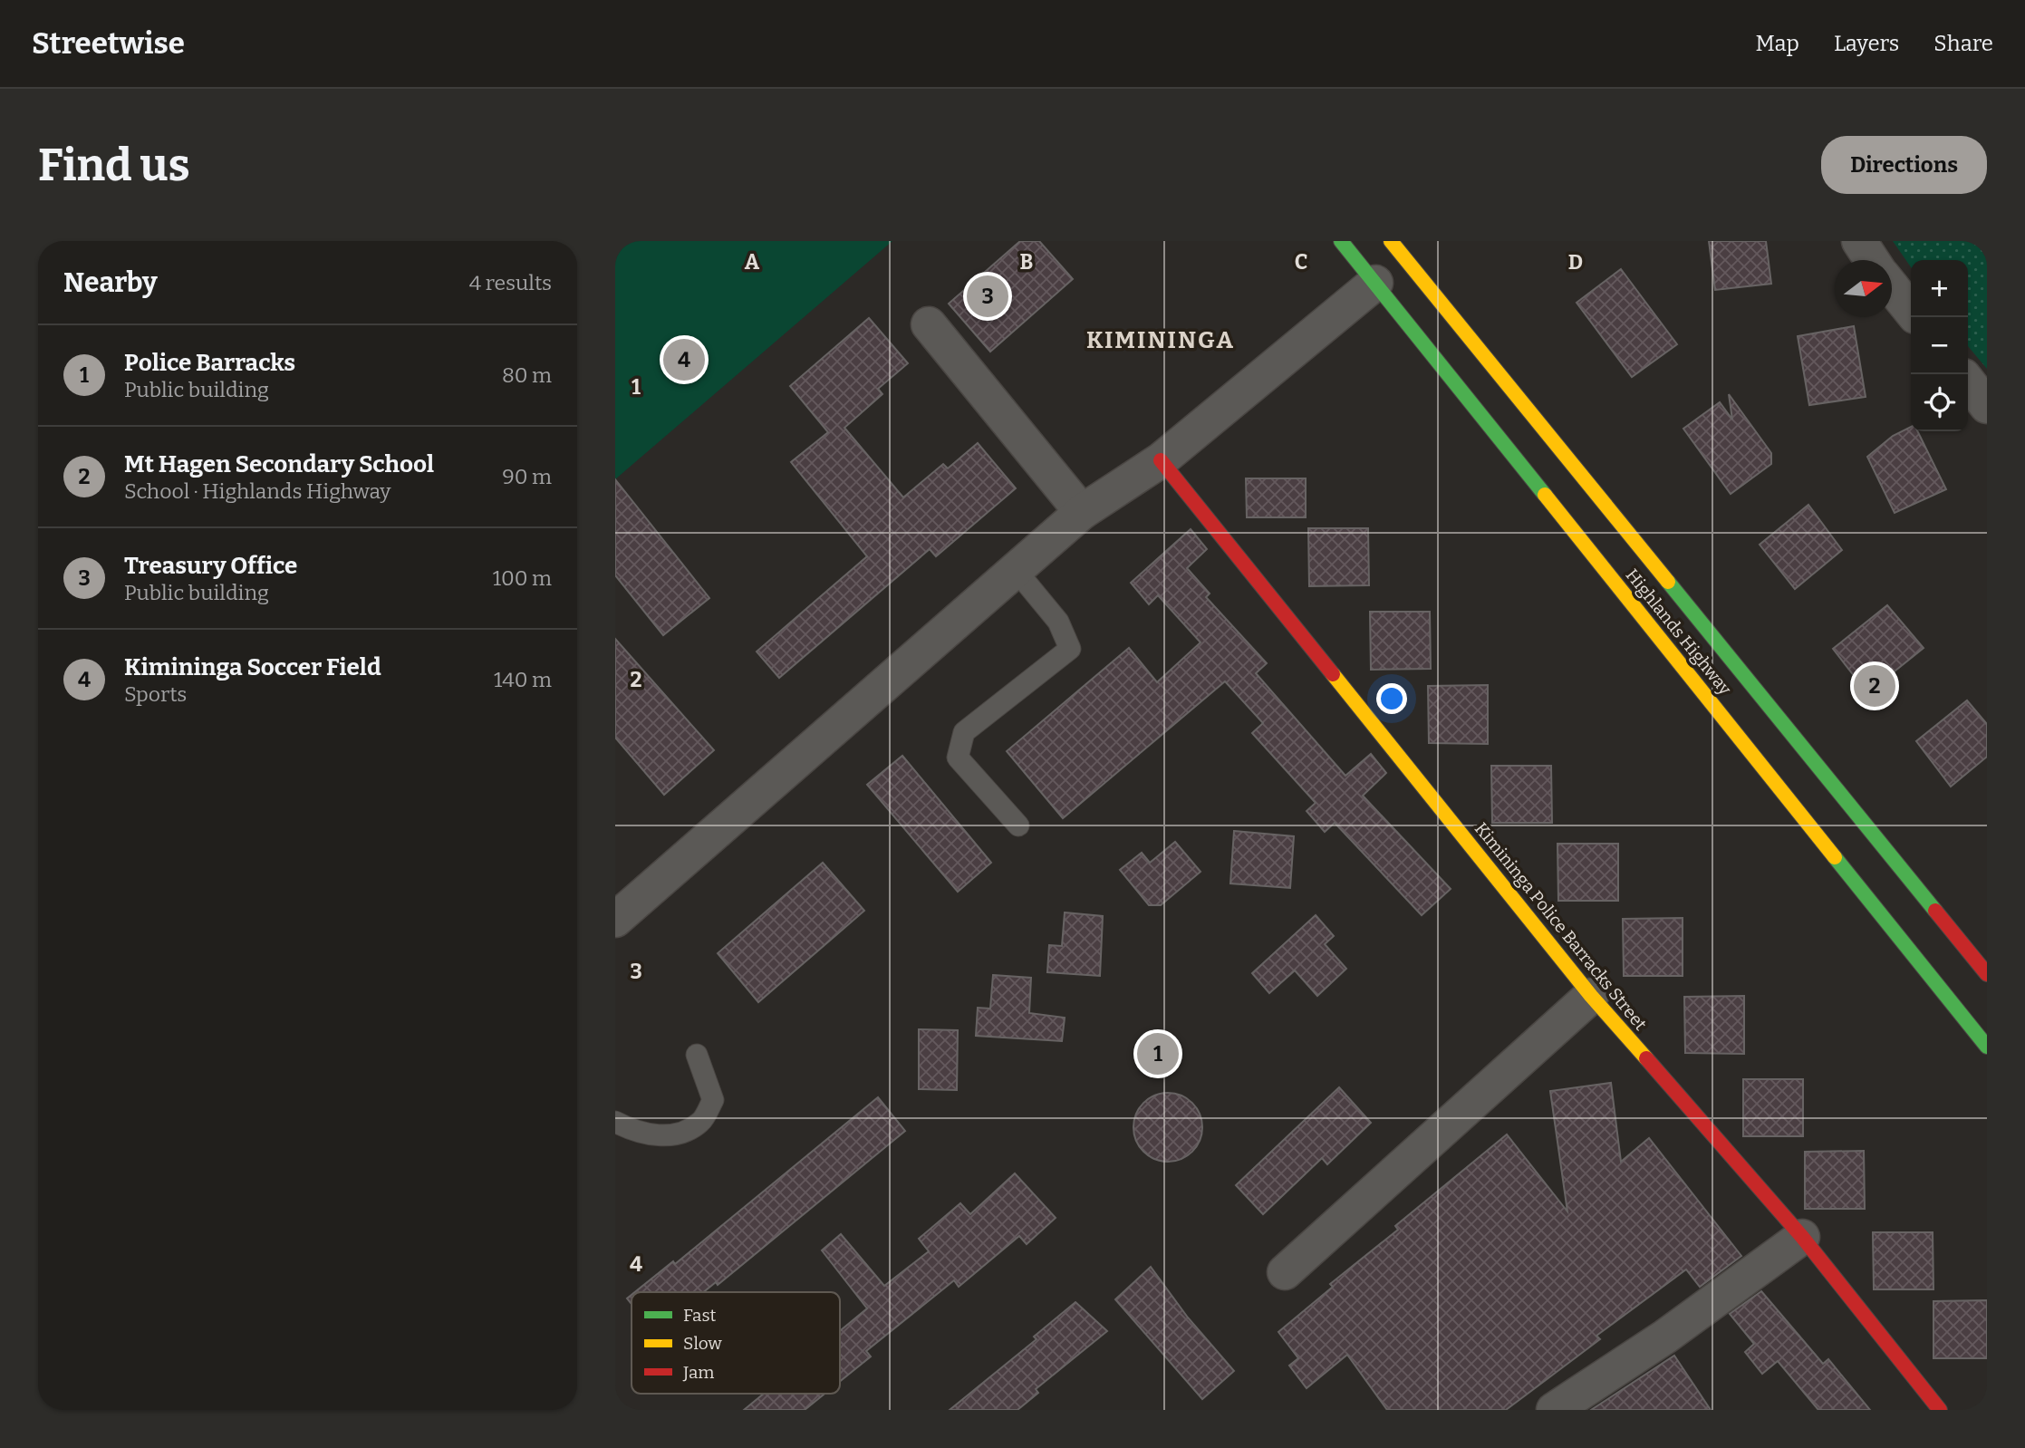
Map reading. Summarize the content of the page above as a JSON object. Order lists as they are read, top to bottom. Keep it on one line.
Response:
{"streets":{"main road":["Highlands Highway","Kimininga Police Barracks Street"]},"districts":["KIMININGA"],"legend":["Fast","Slow","Jam"],"north":"right","page":{"header":"Streetwise","nav":["Map","Layers","Share"],"buttons":"Directions","title":"Find us","heading":["Nearby","4 results"],"map_buttons":["+","−"],"pins":["3","4","2","1"],"list":[{"mark":"1","name":"Police Barracks","note":"Public building","value":"80 m"},{"mark":"2","name":"Mt Hagen Secondary School","note":"School · Highlands Highway","value":"90 m"},{"mark":"3","name":"Treasury Office","note":"Public building","value":"100 m"},{"mark":"4","name":"Kimininga Soccer Field","note":"Sports","value":"140 m"}]},"grid":{"columns":["A","B","C","D"],"rows":["1","2","3","4"]}}
